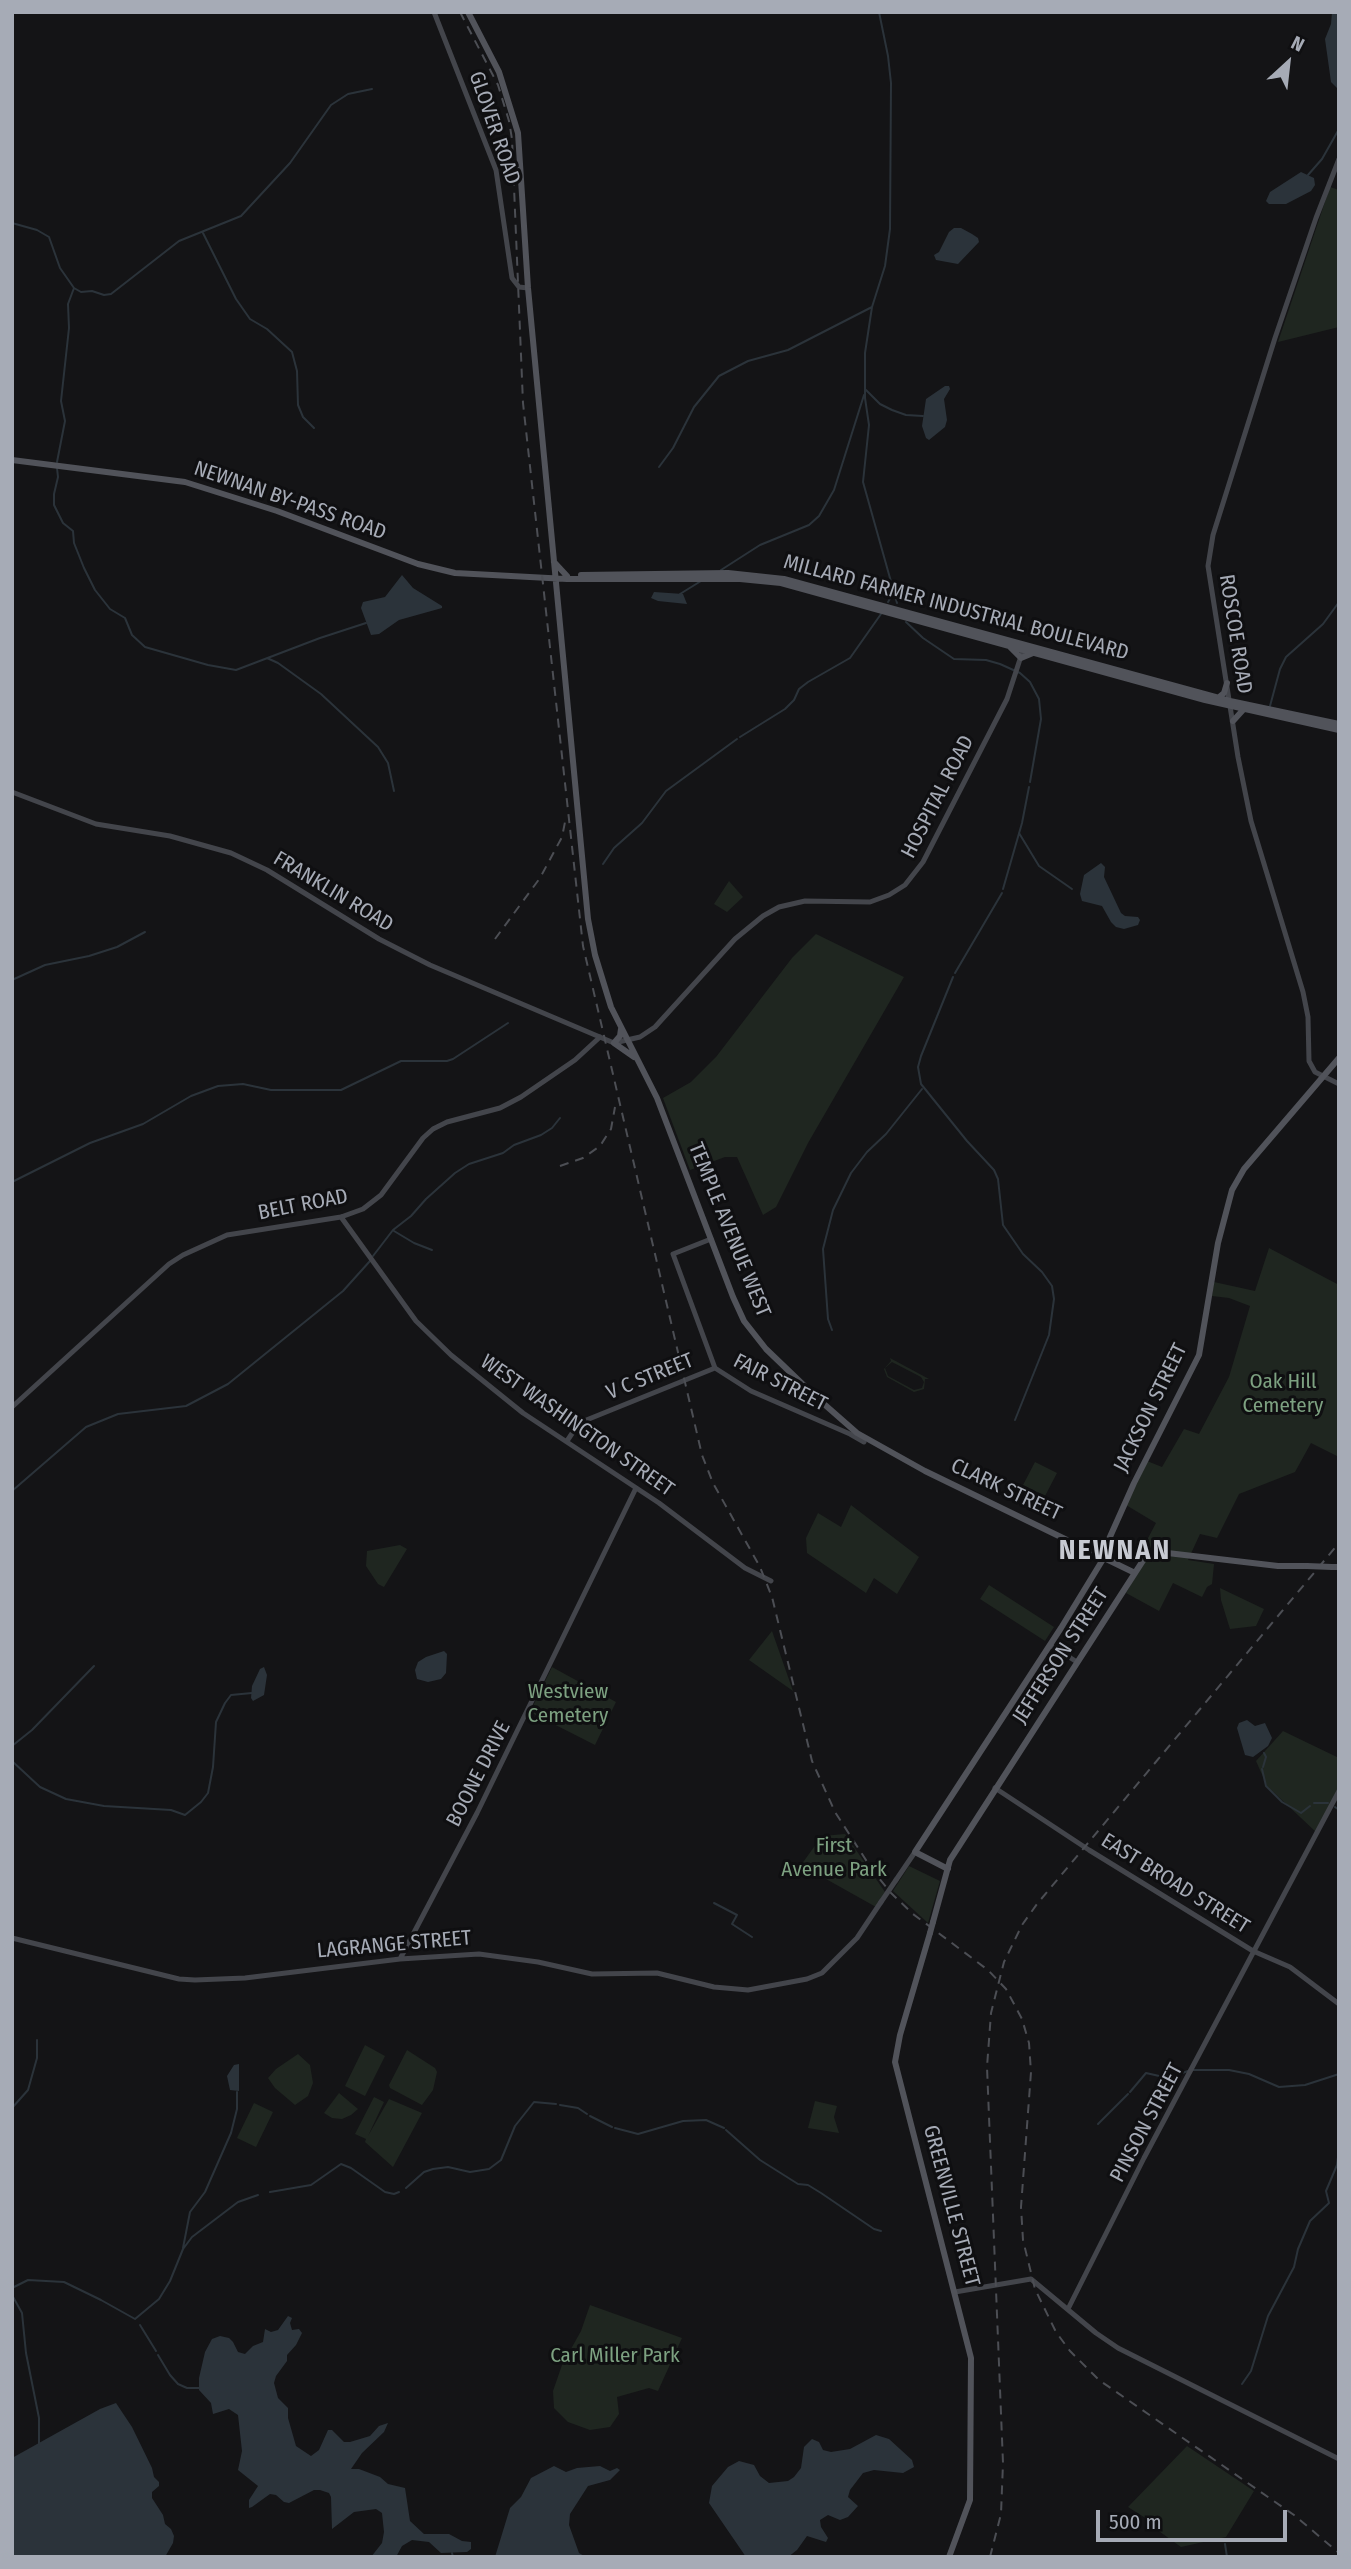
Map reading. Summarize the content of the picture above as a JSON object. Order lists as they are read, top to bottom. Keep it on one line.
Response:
{"streets":{"main road":["NEWNAN BY-PASS ROAD","MILLARD FARMER INDUSTRIAL BOULEVARD","TEMPLE AVENUE WEST","JACKSON STREET","CLARK STREET","JEFFERSON STREET","LAGRANGE STREET","GREENVILLE STREET"],"street":["GLOVER ROAD","ROSCOE ROAD","HOSPITAL ROAD","FRANKLIN ROAD","BELT ROAD","V C STREET","FAIR STREET","WEST WASHINGTON STREET","BOONE DRIVE","EAST BROAD STREET","PINSON STREET"]},"crossings":[["GLOVER ROAD","TEMPLE AVENUE WEST"],["NEWNAN BY-PASS ROAD","MILLARD FARMER INDUSTRIAL BOULEVARD"],["NEWNAN BY-PASS ROAD","TEMPLE AVENUE WEST"],["MILLARD FARMER INDUSTRIAL BOULEVARD","ROSCOE ROAD"],["MILLARD FARMER INDUSTRIAL BOULEVARD","HOSPITAL ROAD"],["MILLARD FARMER INDUSTRIAL BOULEVARD","TEMPLE AVENUE WEST"],["ROSCOE ROAD","JACKSON STREET"],["HOSPITAL ROAD","TEMPLE AVENUE WEST"],["FRANKLIN ROAD","BELT ROAD"],["BELT ROAD","WEST WASHINGTON STREET"],["TEMPLE AVENUE WEST","FAIR STREET"],["TEMPLE AVENUE WEST","CLARK STREET"],["V C STREET","FAIR STREET"],["V C STREET","WEST WASHINGTON STREET"],["FAIR STREET","CLARK STREET"],["JACKSON STREET","CLARK STREET"],["JACKSON STREET","LAGRANGE STREET"],["WEST WASHINGTON STREET","BOONE DRIVE"],["CLARK STREET","JEFFERSON STREET"],["JEFFERSON STREET","EAST BROAD STREET"],["JEFFERSON STREET","GREENVILLE STREET"],["BOONE DRIVE","LAGRANGE STREET"],["EAST BROAD STREET","PINSON STREET"]],"districts":["NEWNAN"],"parks":["Oak Hill Cemetery","Westview Cemetery","First Avenue Park","Carl Miller Park"],"scale_bar":"500 m","north":"top right"}
